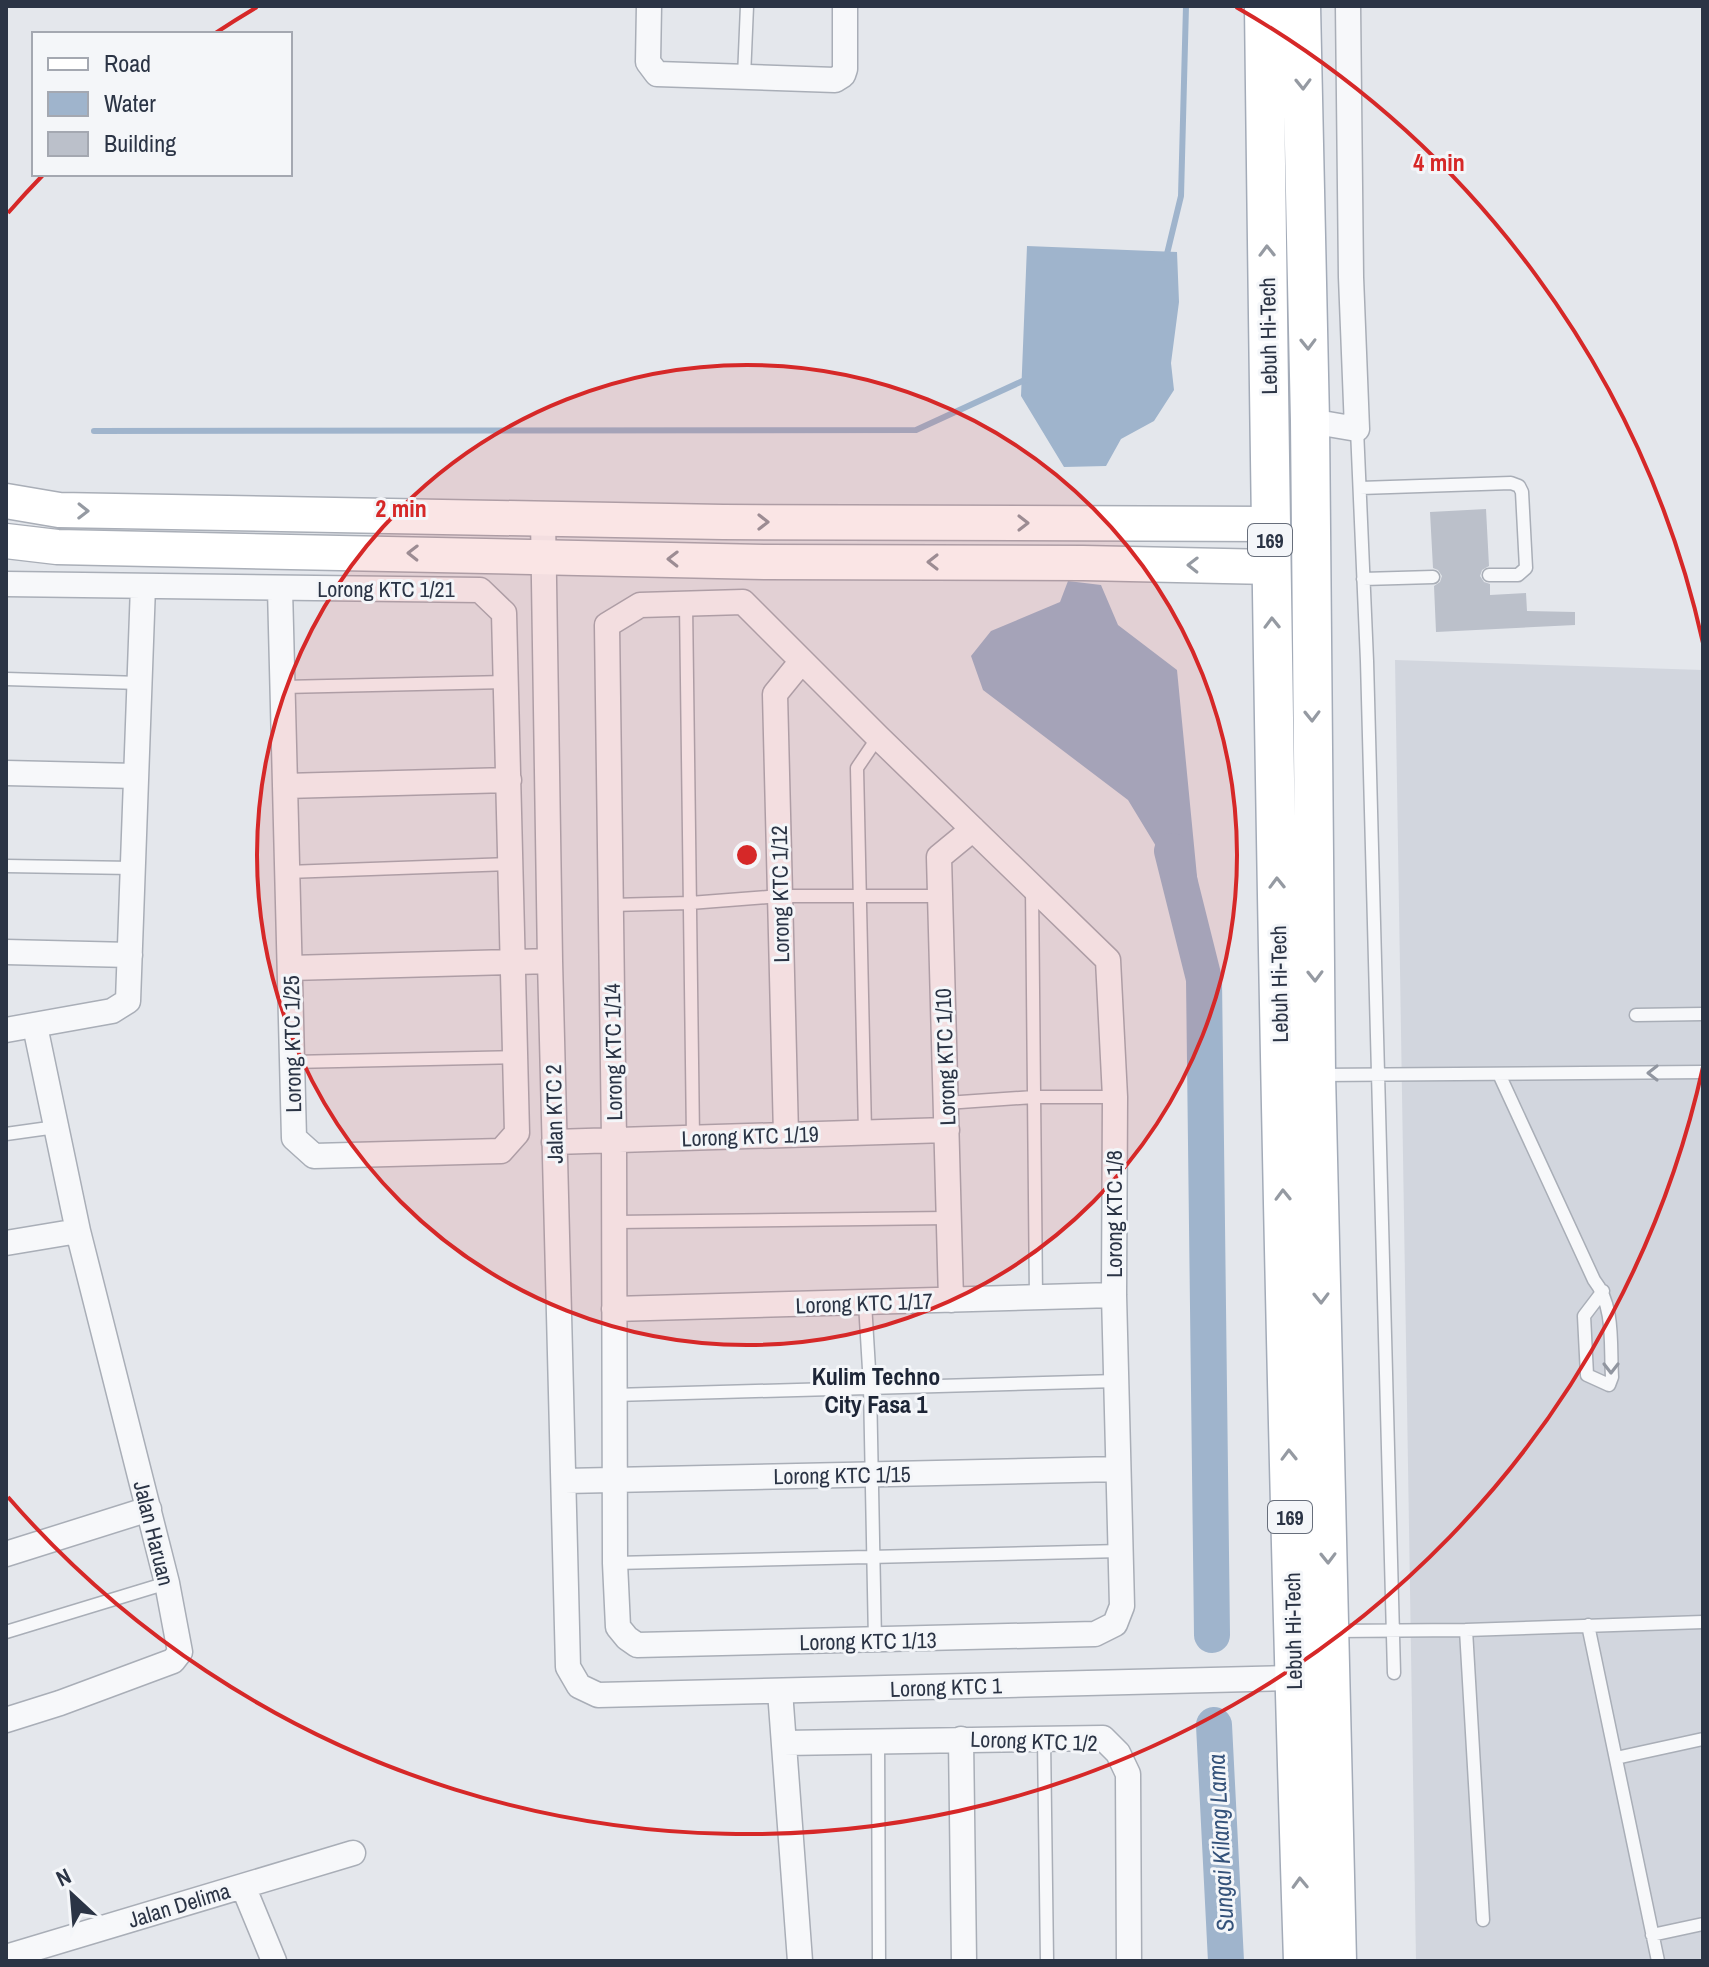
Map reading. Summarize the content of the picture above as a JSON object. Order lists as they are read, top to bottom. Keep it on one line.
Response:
{"streets":{"main road":["Lebuh Hi-Tech","169"],"street":["Lorong KTC 1/21","Lorong KTC 1/12","Lorong KTC 1/25","Lorong KTC 1/14","Lorong KTC 1/10","Jalan KTC 2","Lorong KTC 1/19","Lorong KTC 1/8","Lorong KTC 1/17","Lorong KTC 1/15","Jalan Haruan","Lorong KTC 1/13","Lorong KTC 1","Lorong KTC 1/2","Jalan Delima"]},"crossings":[["Lebuh Hi-Tech","Lorong KTC 1"],["Lorong KTC 1/21","Lorong KTC 1/25"],["Lorong KTC 1/12","Lorong KTC 1/19"],["Lorong KTC 1/14","Lorong KTC 1/19"],["Lorong KTC 1/14","Lorong KTC 1/17"],["Lorong KTC 1/14","Lorong KTC 1/15"],["Lorong KTC 1/14","Lorong KTC 1/13"],["Lorong KTC 1/10","Lorong KTC 1/19"],["Lorong KTC 1/10","Lorong KTC 1/17"],["Jalan KTC 2","Lorong KTC 1/19"],["Jalan KTC 2","Lorong KTC 1/15"],["Jalan KTC 2","Lorong KTC 1"],["Lorong KTC 1/8","Lorong KTC 1/17"],["Lorong KTC 1/8","Lorong KTC 1/15"],["Lorong KTC 1/8","Lorong KTC 1/13"],["Lorong KTC 1/15","Lorong KTC 1/13"]],"districts":["Kulim Techno City Fasa 1"],"water":["Sungai Kilang Lama"],"legend":["Road","Water","Building"],"north":"top left","rings":["4 min","2 min"]}
